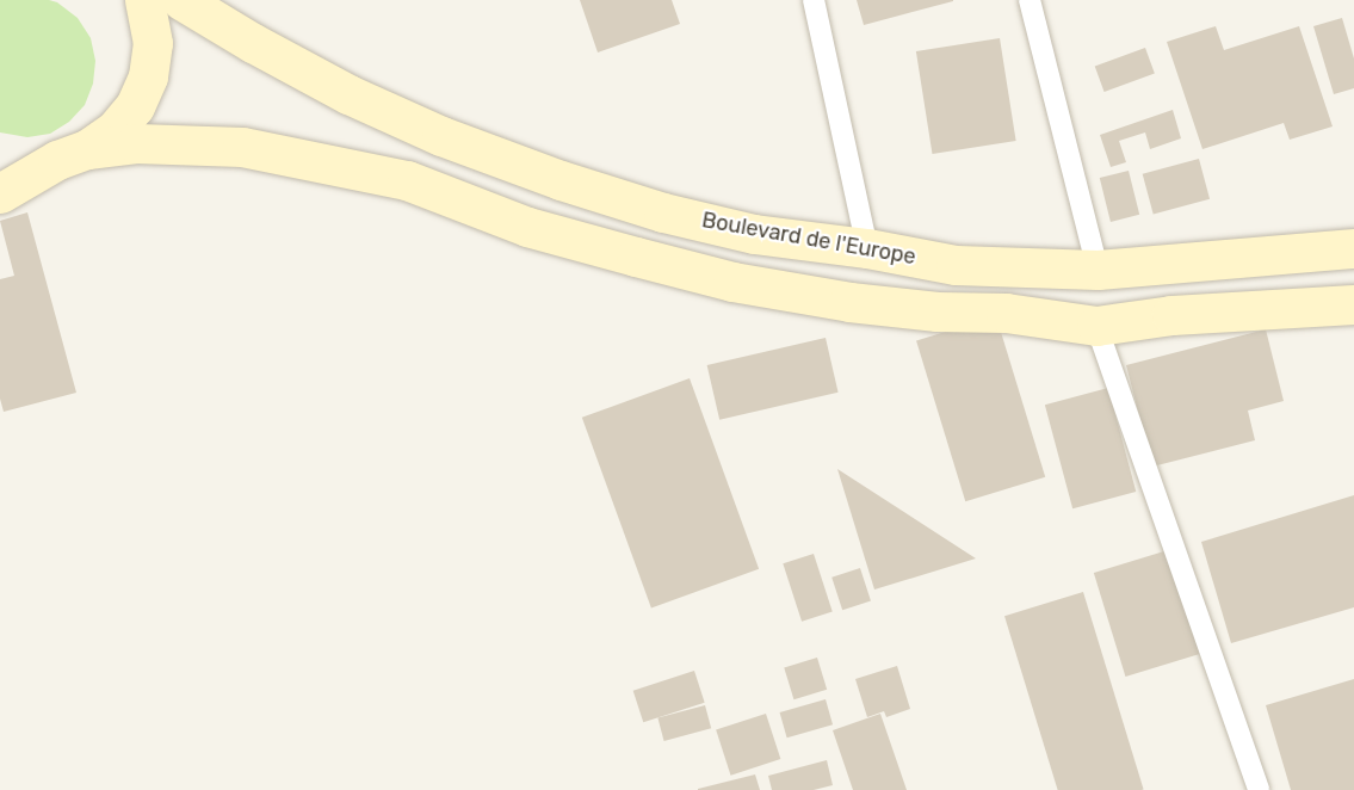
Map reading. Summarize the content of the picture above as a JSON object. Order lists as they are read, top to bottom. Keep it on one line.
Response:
{"streets":{"main road":["Boulevard de l'Europe"]}}
